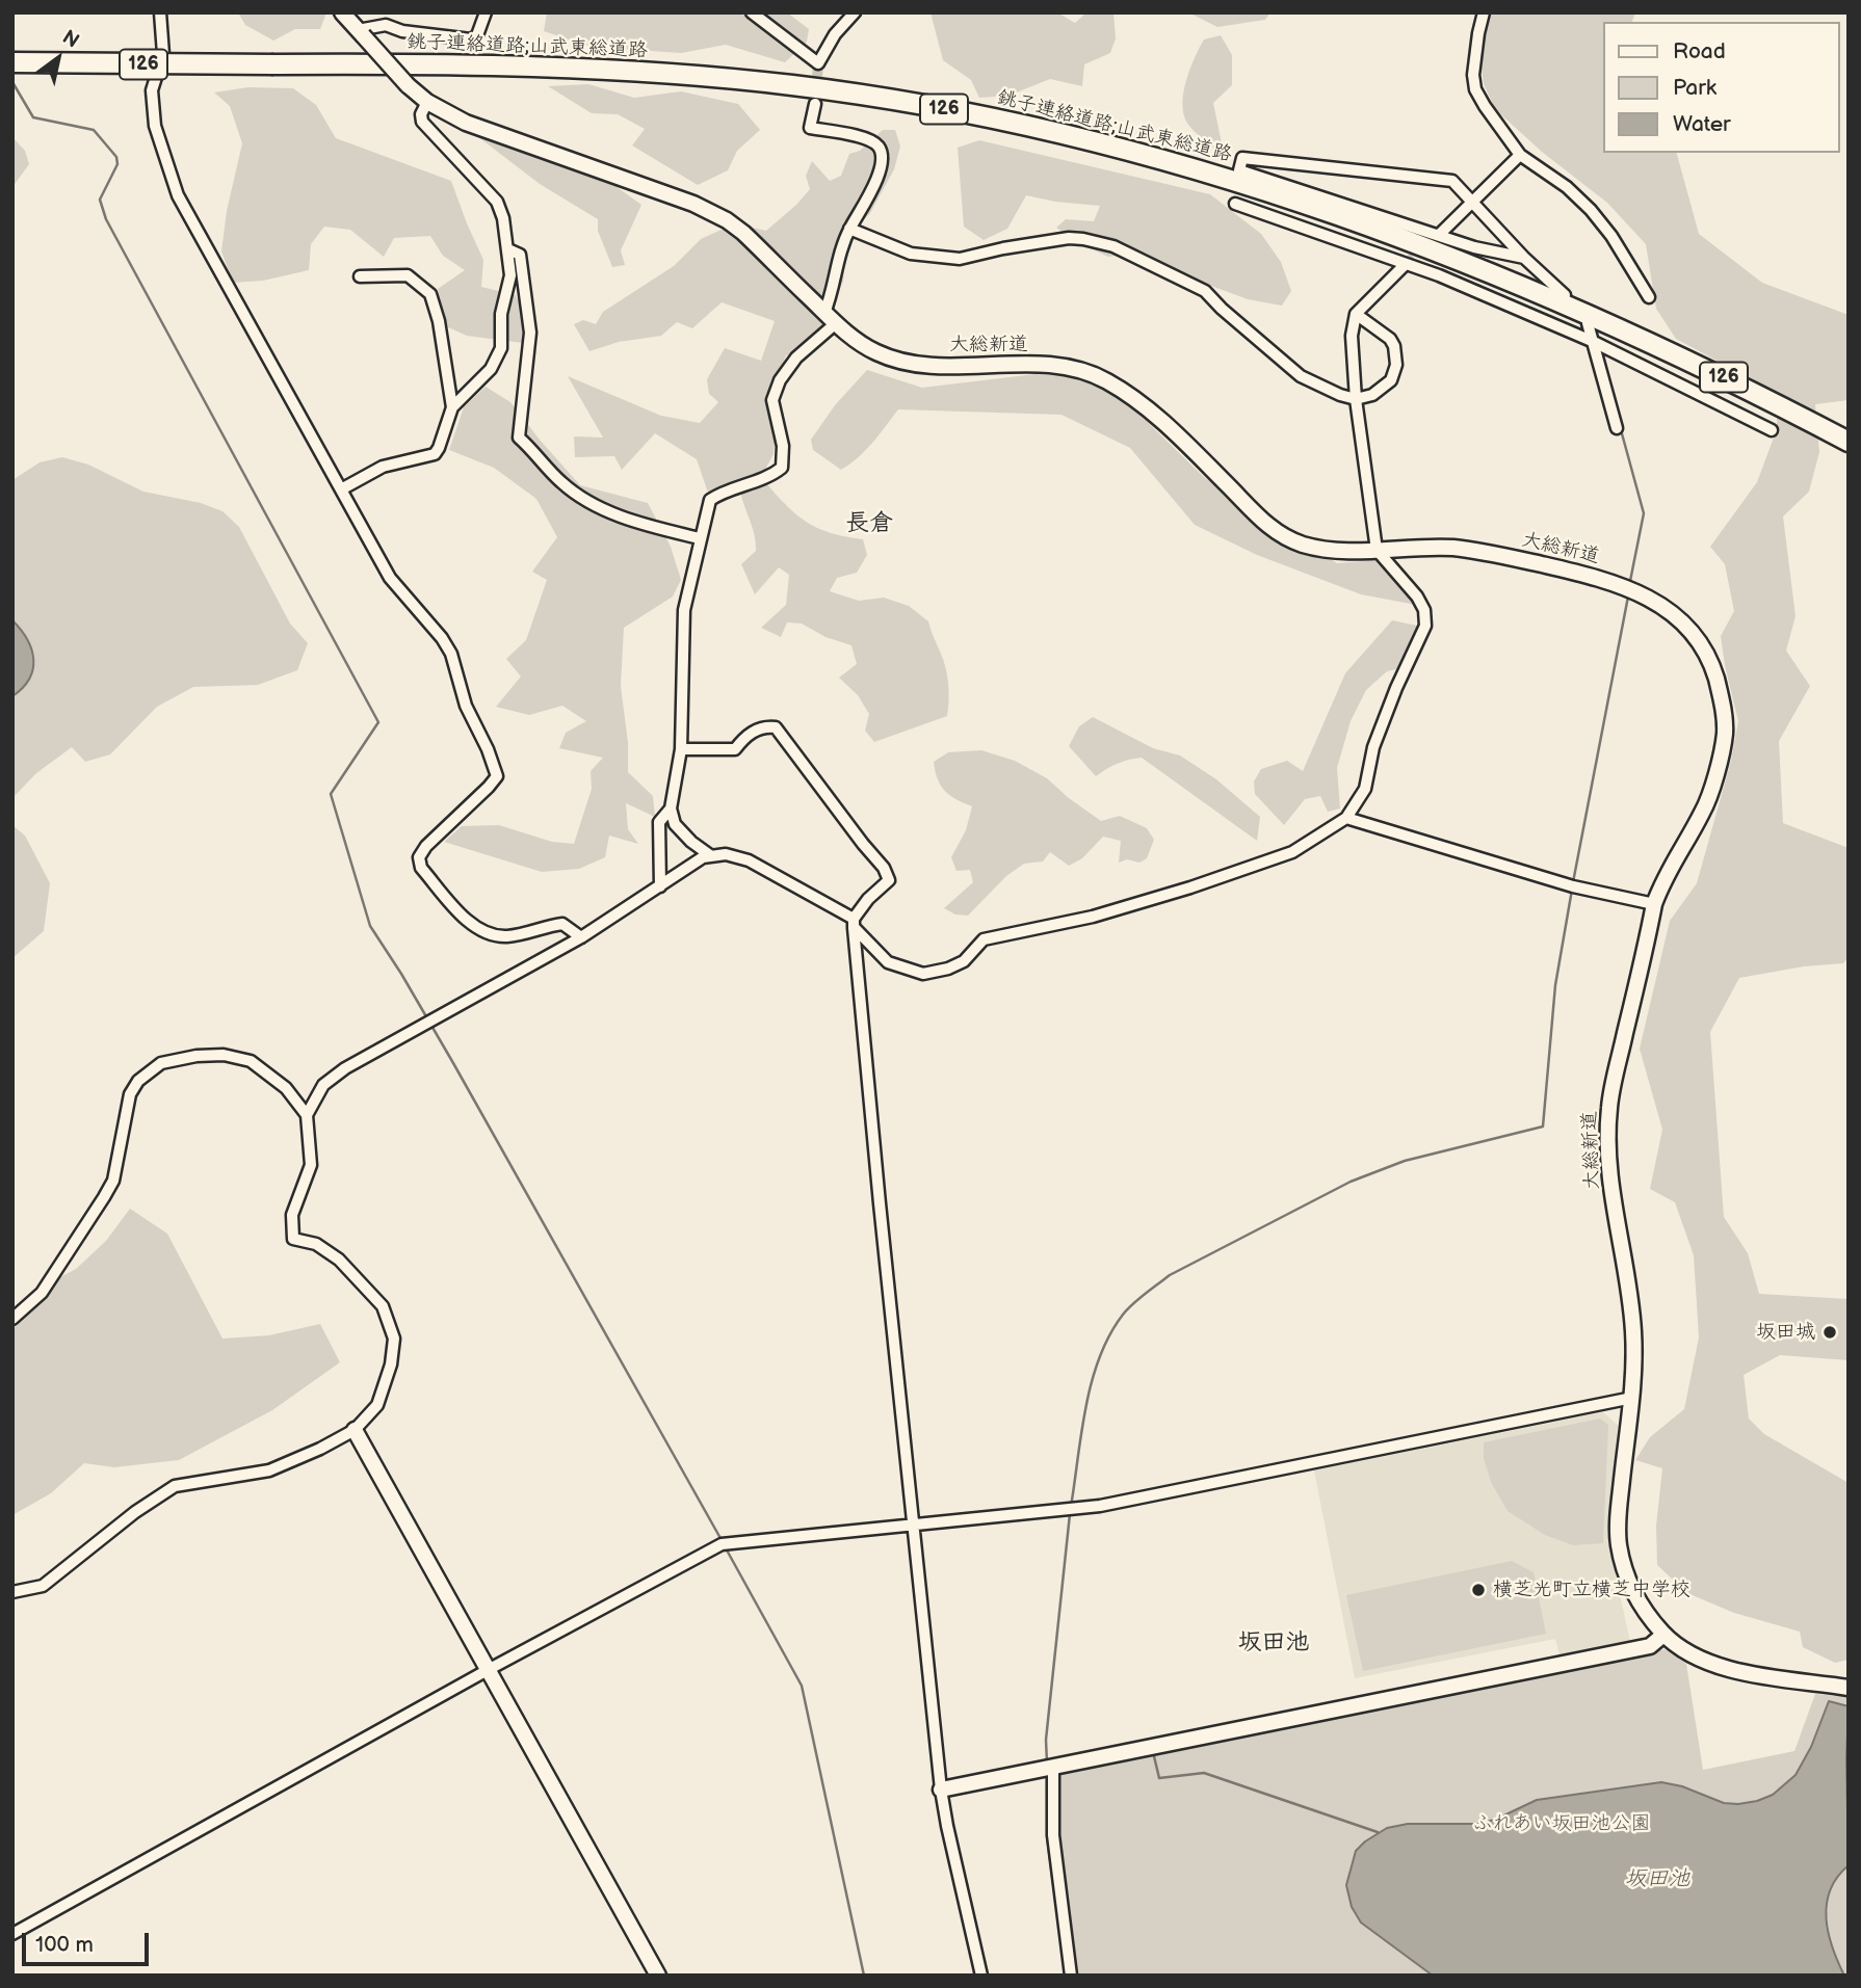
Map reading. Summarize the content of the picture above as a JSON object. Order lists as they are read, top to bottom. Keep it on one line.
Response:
{"streets":{"highway":["銚子連絡道路;山武東総道路","126"],"street":["大総新道"]},"districts":["長倉","坂田池"],"water":["坂田池"],"parks":["ふれあい坂田池公園"],"places":["坂田城","横芝光町立横芝中学校"],"legend":["Road","Park","Water"],"scale_bar":"100 m","north":"top right"}
